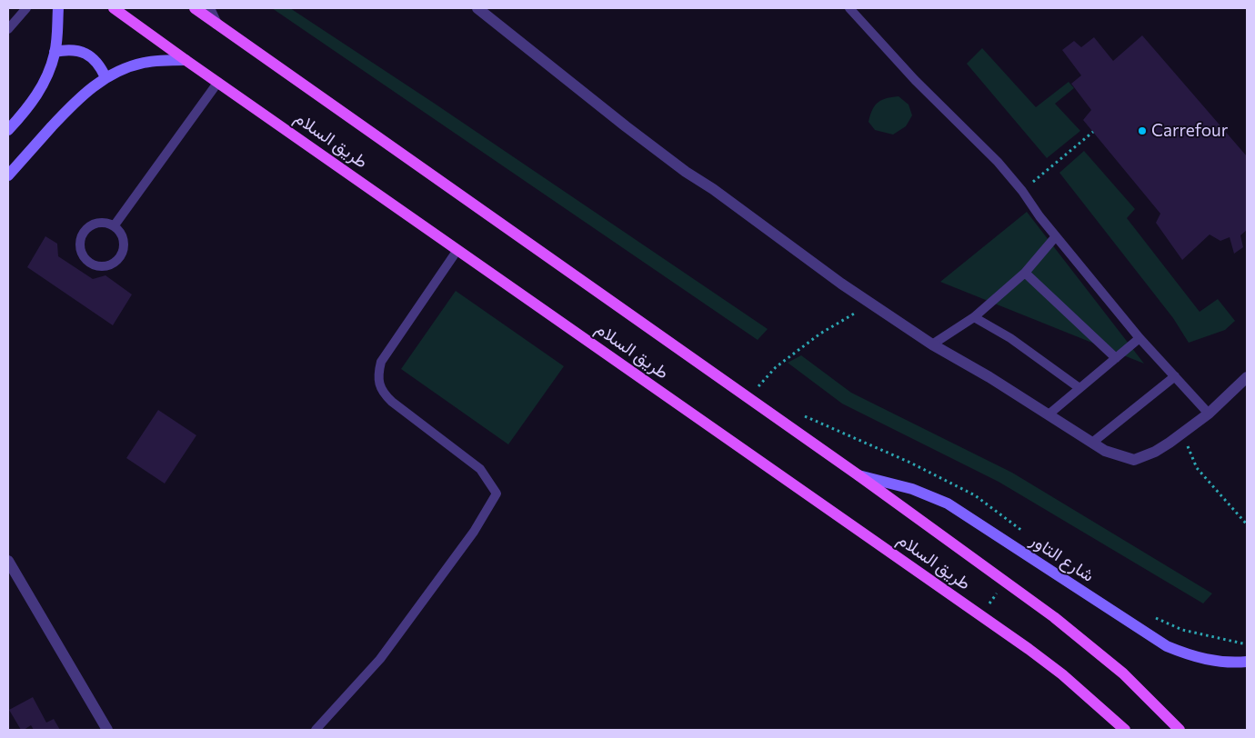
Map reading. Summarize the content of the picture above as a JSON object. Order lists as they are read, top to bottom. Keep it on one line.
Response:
{"streets":{"main road":["طريق السلام","شارع التاور"]},"crossings":[["طريق السلام","شارع التاور"]],"places":["Carrefour"]}
